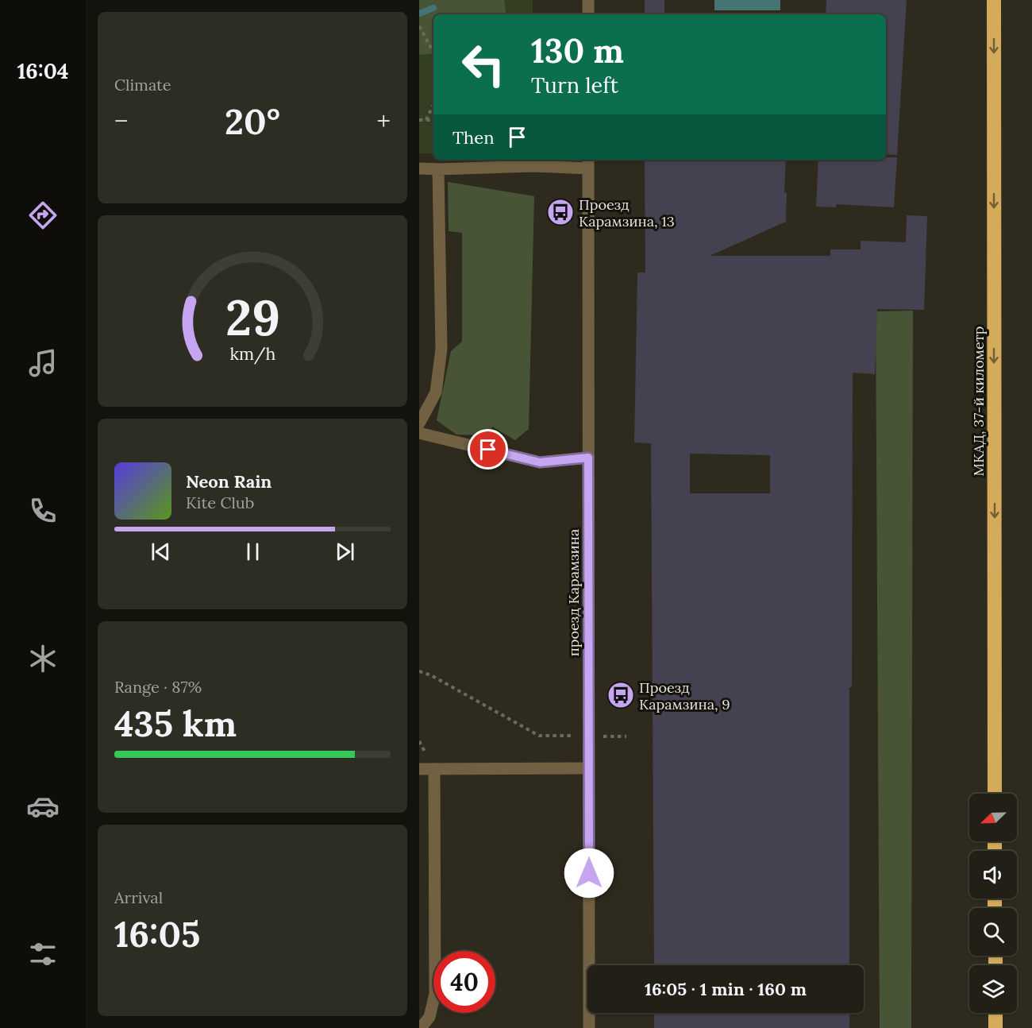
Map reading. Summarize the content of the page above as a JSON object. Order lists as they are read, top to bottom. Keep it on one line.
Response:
{"streets":{"highway":["МКАД, 37-й километр"],"street":["проезд Карамзина"]},"one_way":["МКАД, 37-й километр"],"places":{"bus stop":["Проезд Карамзина, 13","Проезд Карамзина, 9"]},"north":"bottom left","page":{"tabs":"16:04","tile":["Climate",["Range · 87%","435 km"],["Arrival","16:05"]],"turn":["130 m","Turn left"],"heat":["−","20°","+"],"then":"Then","song":["Neon Rain","Kite Club"],"limit":"40","trip":"16:05 · 1 min · 160 m","gauge":["29","km/h"]}}
